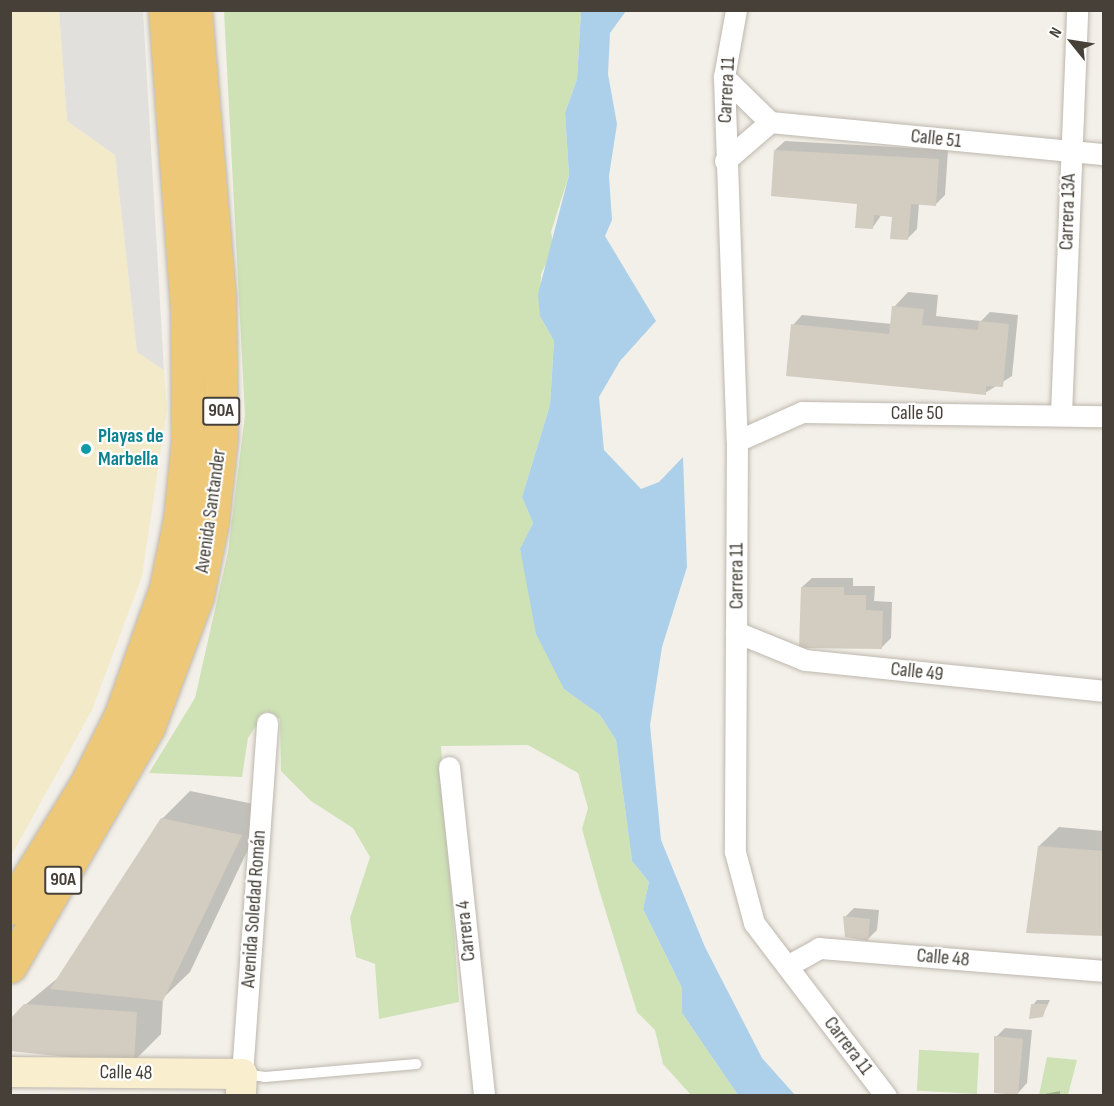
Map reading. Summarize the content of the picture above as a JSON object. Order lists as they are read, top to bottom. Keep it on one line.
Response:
{"streets":{"highway":["90A","Avenida Santander"],"street":["Carrera 11","Calle 51","Carrera 13A","Calle 50","Calle 49","Avenida Soledad Román","Carrera 4","Calle 48"]},"crossings":[["Carrera 11","Calle 50"],["Carrera 11","Calle 49"],["Carrera 11","Calle 48"],["Calle 51","Carrera 13A"],["Carrera 13A","Calle 50"],["Avenida Soledad Román","Calle 48"]],"places":["Playas de Marbella"],"north":"top left"}
